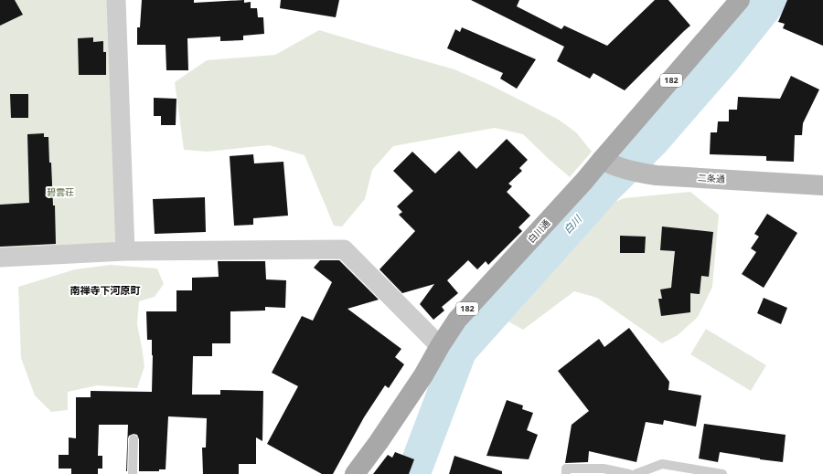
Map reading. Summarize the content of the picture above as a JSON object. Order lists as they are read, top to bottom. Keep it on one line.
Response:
{"streets":{"main road":["182","白川通"],"street":["二条通"]},"crossings":[["二条通","白川通"]],"districts":["南禅寺下河原町"],"water":["白川"],"parks":["碧雲荘"]}
